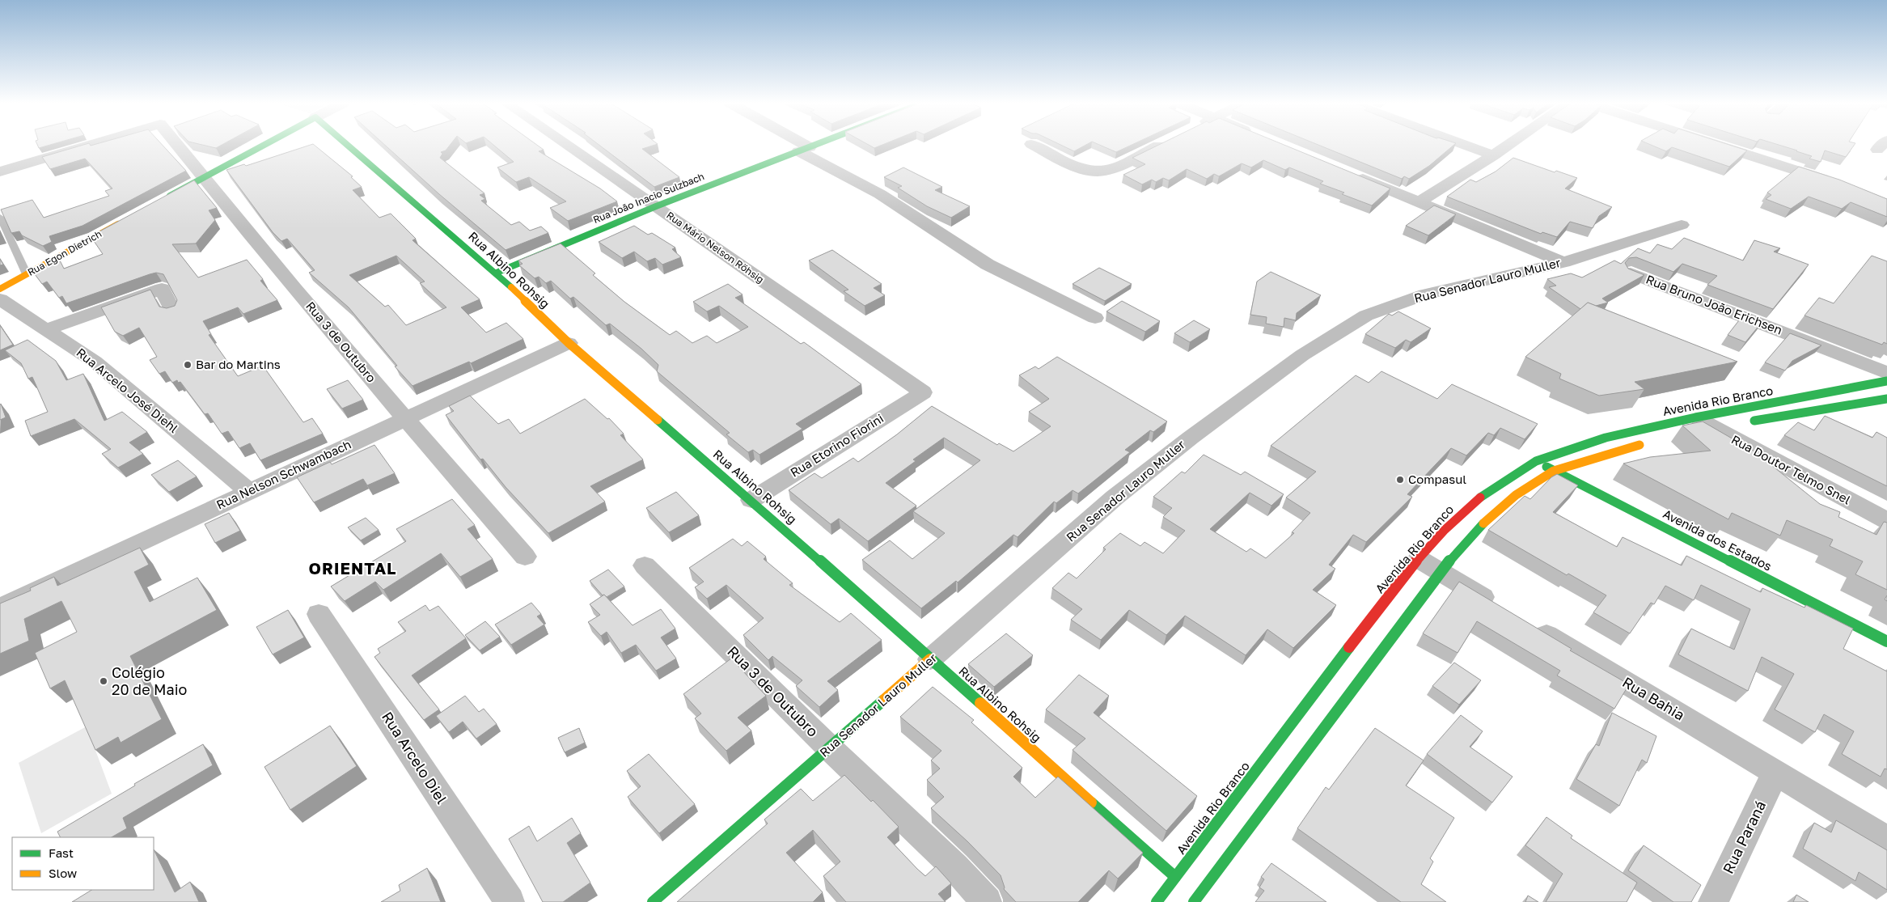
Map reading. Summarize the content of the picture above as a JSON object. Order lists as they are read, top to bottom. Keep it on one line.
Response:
{"streets":{"street":["Rua João Inacio Sulzbach","Rua Mário Nelson Röhsig","Rua Egon Dietrich","Rua Albino Rohsig","Rua Senador Lauro Muller","Rua Bruno João Erichsen","Rua 3 de Outubro","Rua Arcelo José Diehl","Avenida Rio Branco","Rua Etorino Fiorini","Rua Doutor Telmo Snel","Rua Nelson Schwambach","Avenida dos Estados","Rua Bahia","Rua Arcelo Diel","Rua Paraná"]},"crossings":[["Rua João Inacio Sulzbach","Rua Mário Nelson Röhsig"],["Rua João Inacio Sulzbach","Rua Albino Rohsig"],["Rua Mário Nelson Röhsig","Rua Etorino Fiorini"],["Rua Albino Rohsig","Rua Senador Lauro Muller"],["Rua Albino Rohsig","Avenida Rio Branco"],["Rua Albino Rohsig","Rua Etorino Fiorini"],["Rua Albino Rohsig","Rua Nelson Schwambach"],["Rua Senador Lauro Muller","Rua 3 de Outubro"],["Rua 3 de Outubro","Rua Nelson Schwambach"],["Rua Arcelo José Diehl","Rua Nelson Schwambach"],["Avenida Rio Branco","Rua Doutor Telmo Snel"],["Avenida Rio Branco","Avenida dos Estados"],["Rua Bahia","Rua Paraná"]],"districts":["ORIENTAL"],"places":["Bar do Martins","Compasul","Colégio 20 de Maio"],"legend":["Fast","Slow"]}
